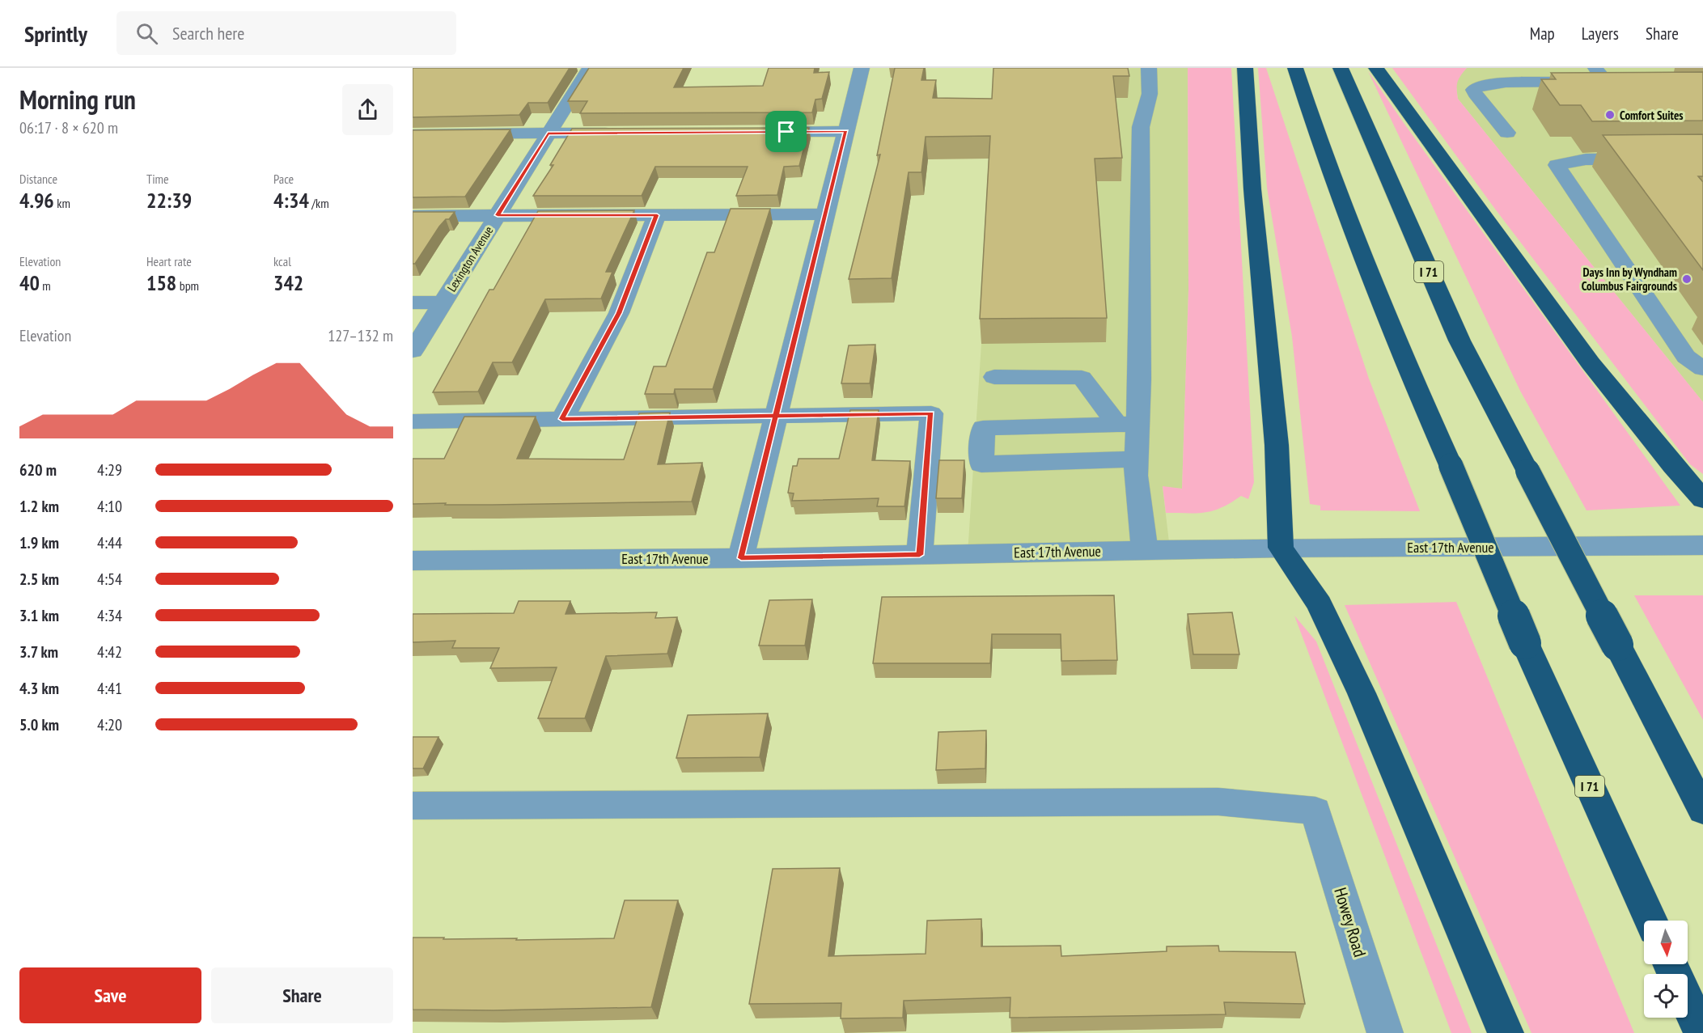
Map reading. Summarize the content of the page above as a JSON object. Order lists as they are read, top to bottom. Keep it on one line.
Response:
{"streets":{"highway":["I 71"],"street":["Lexington Avenue","East 17th Avenue","Howey Road"]},"places":["Comfort Suites","Days Inn by Wyndham Columbus Fairgrounds"],"north":"bottom","page":{"header":"Sprintly","search":"Search here","nav":["Map","Layers","Share"],"heading":["Morning run","06:17 · 8 × 620 m"],"stats":[["Distance","4.96 km"],["Time","22:39"],["Pace","4:34 /km"],["Elevation","40 m"],["Heart rate","158 bpm"],["kcal","342"]],"chart":["Elevation","127–132 m"],"list":[{"name":"620 m","note":"4:29"},{"name":"1.2 km","note":"4:10"},{"name":"1.9 km","note":"4:44"},{"name":"2.5 km","note":"4:54"},{"name":"3.1 km","note":"4:34"},{"name":"3.7 km","note":"4:42"},{"name":"4.3 km","note":"4:41"},{"name":"5.0 km","note":"4:20"}],"buttons":["Save","Share"]}}
